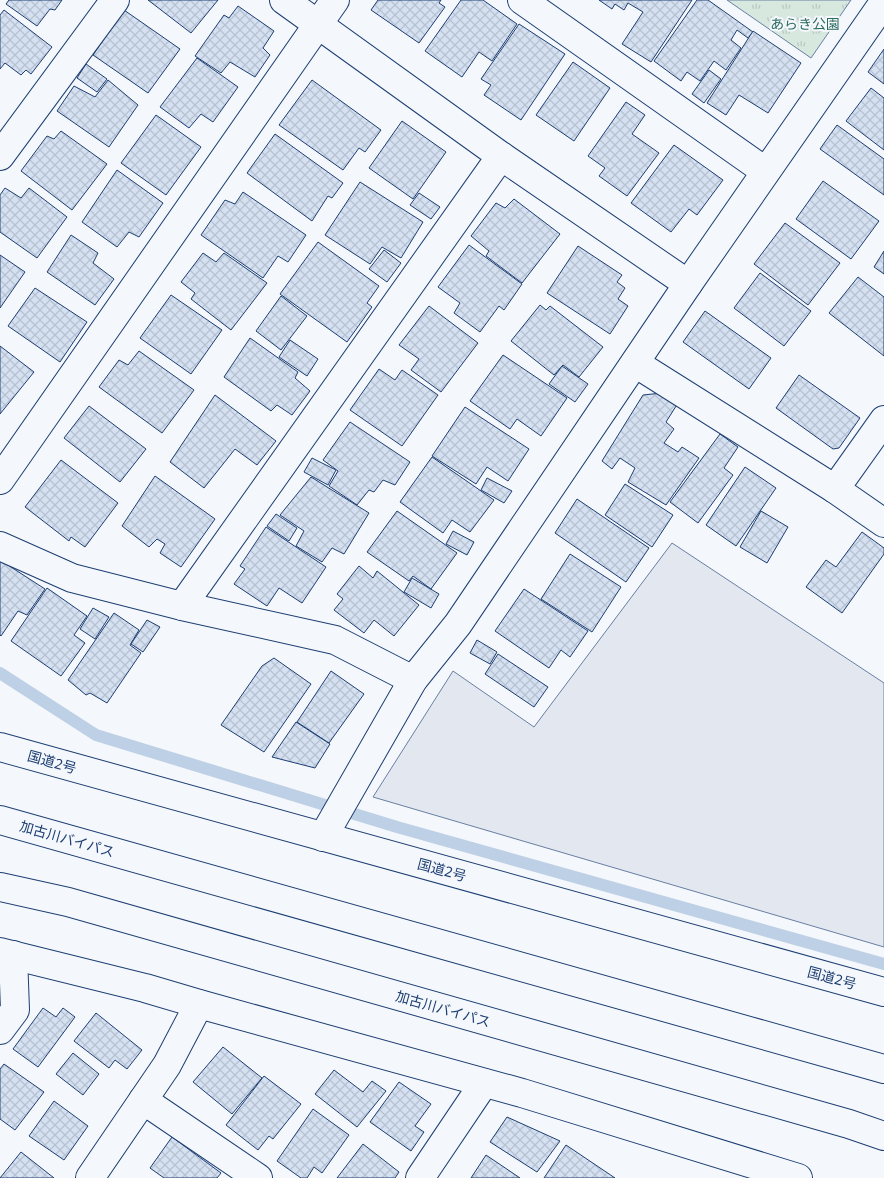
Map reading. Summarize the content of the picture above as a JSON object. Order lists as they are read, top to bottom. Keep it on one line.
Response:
{"streets":{"main road":["国道2号","加古川バイパス"]},"parks":["あらき公園"]}
